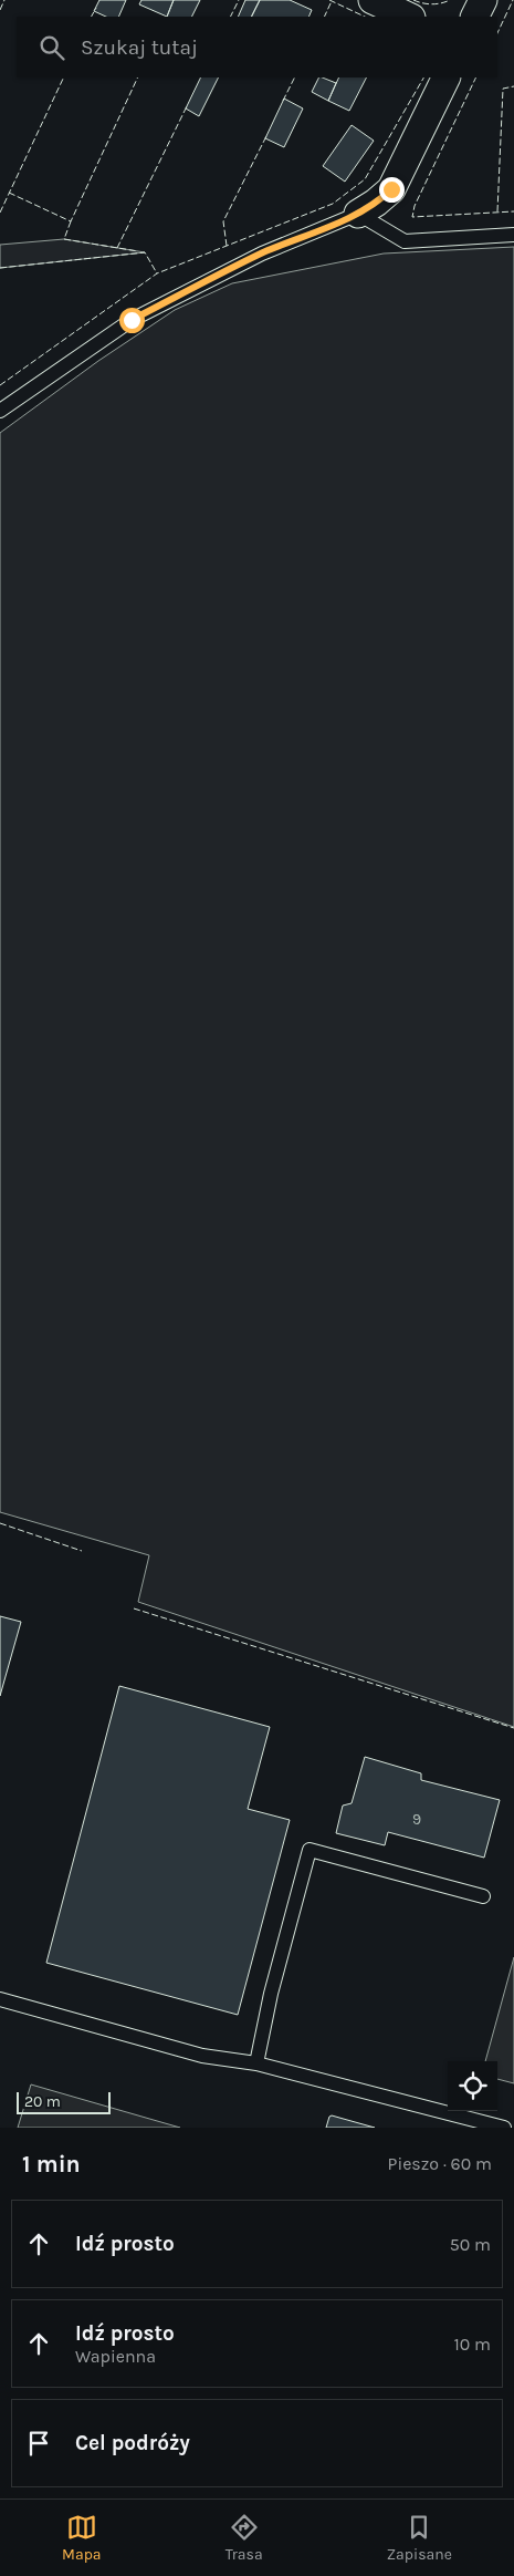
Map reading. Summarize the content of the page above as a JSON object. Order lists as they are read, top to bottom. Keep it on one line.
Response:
{"house_numbers":["9"],"scale_bar":"20 m","page":{"search":"Szukaj tutaj","scale":"20 m","heading":["1 min","Pieszo · 60 m"],"list":[["Idź prosto","50 m"],["Idź prosto","Wapienna","10 m"],"Cel podróży"],"nav":["Mapa","Trasa","Zapisane"]}}
